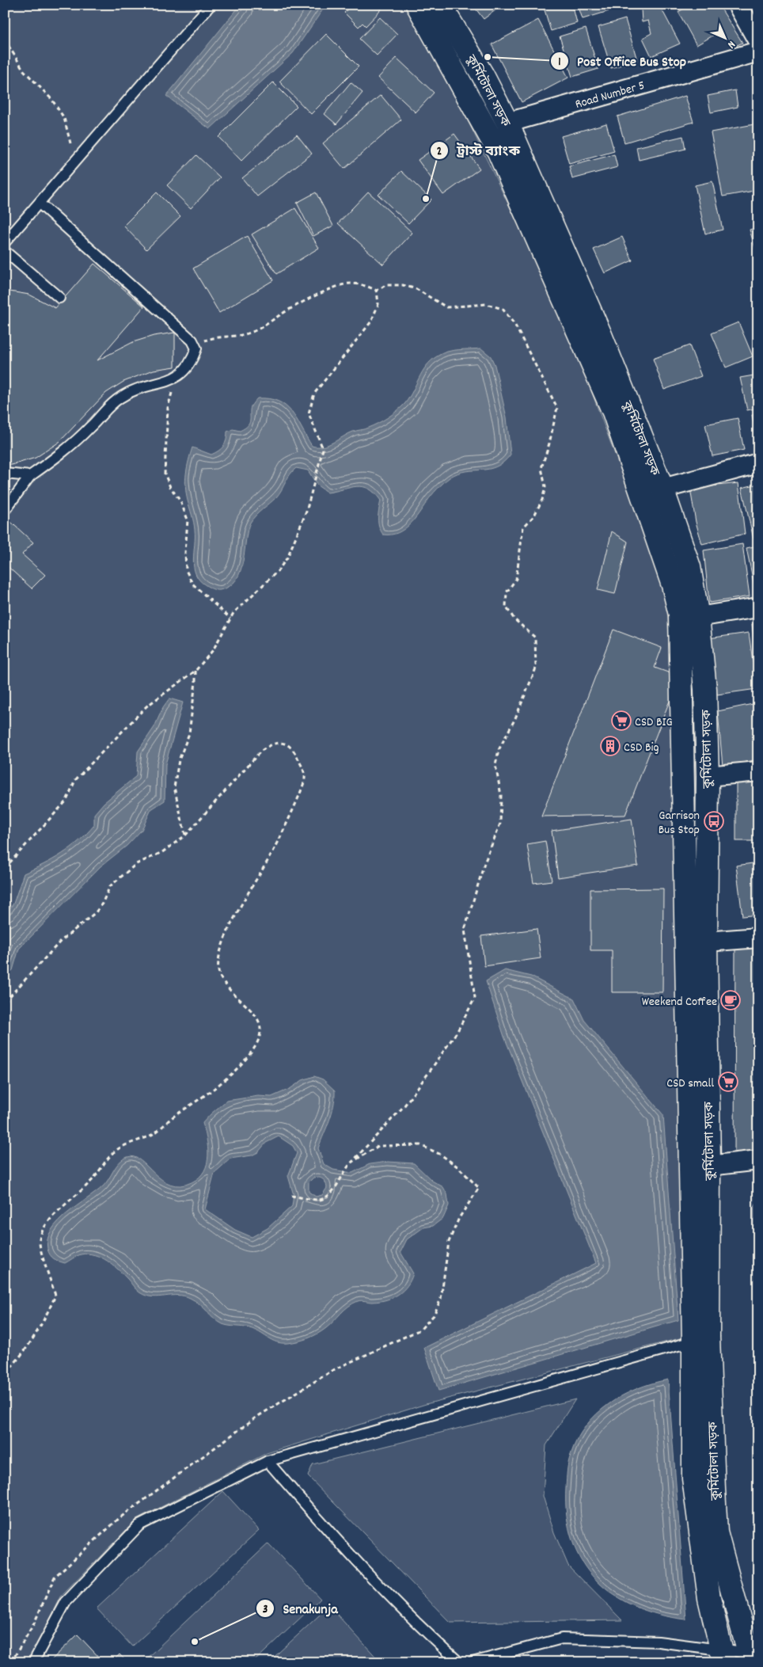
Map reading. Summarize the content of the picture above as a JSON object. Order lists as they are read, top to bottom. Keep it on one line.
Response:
{"streets":{"main road":["কুর্মিটোলা সড়ক"],"street":["Road Number 5"]},"crossings":[["কুর্মিটোলা সড়ক","Road Number 5"]],"places":{"other":["Post Office Bus Stop","ট্রাস্ট ব্যাংক","Senakunja"],"supermarket":["CSD BIG","CSD small"],"building":["CSD Big"],"bus stop":["Garrison Bus Stop"],"cafe":["Weekend Coffee"]},"north":"bottom right"}
